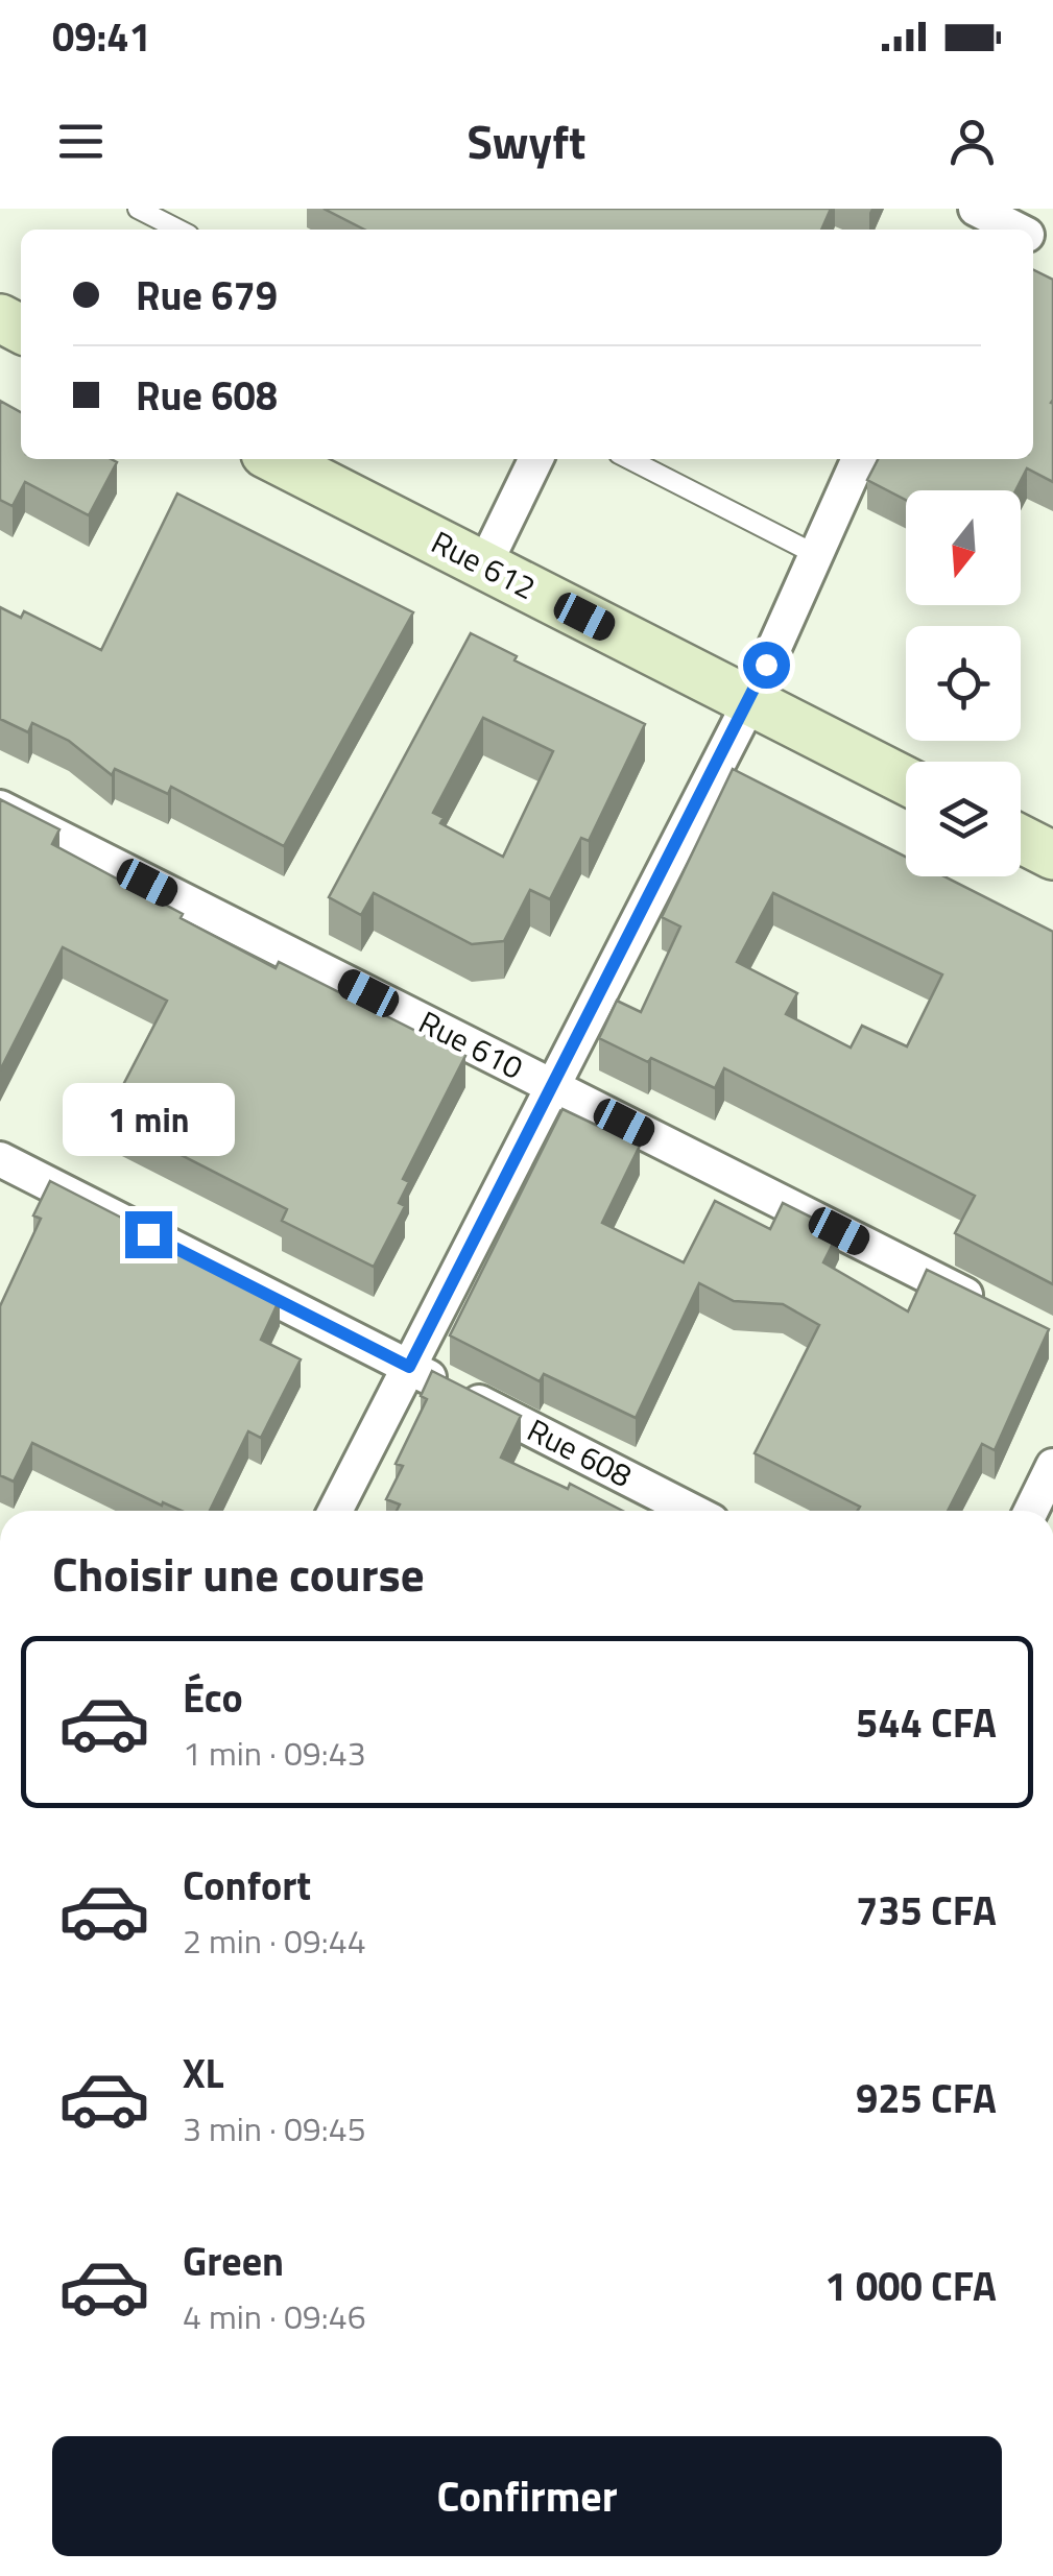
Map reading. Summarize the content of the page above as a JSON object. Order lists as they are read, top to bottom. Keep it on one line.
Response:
{"streets":{"street":["Rue 612","Rue 610","Rue 608"]},"north":"bottom","page":{"status":"09:41","header":"Swyft","banner":["Rue 679","Rue 608"],"bubble":"1 min","heading":"Choisir une course","list":[{"name":"Éco","note":"1 min · 09:43","value":"544 CFA"},{"name":"Confort","note":"2 min · 09:44","value":"735 CFA"},{"name":"XL","note":"3 min · 09:45","value":"925 CFA"},{"name":"Green","note":"4 min · 09:46","value":"1 000 CFA"}],"buttons":"Confirmer"}}
